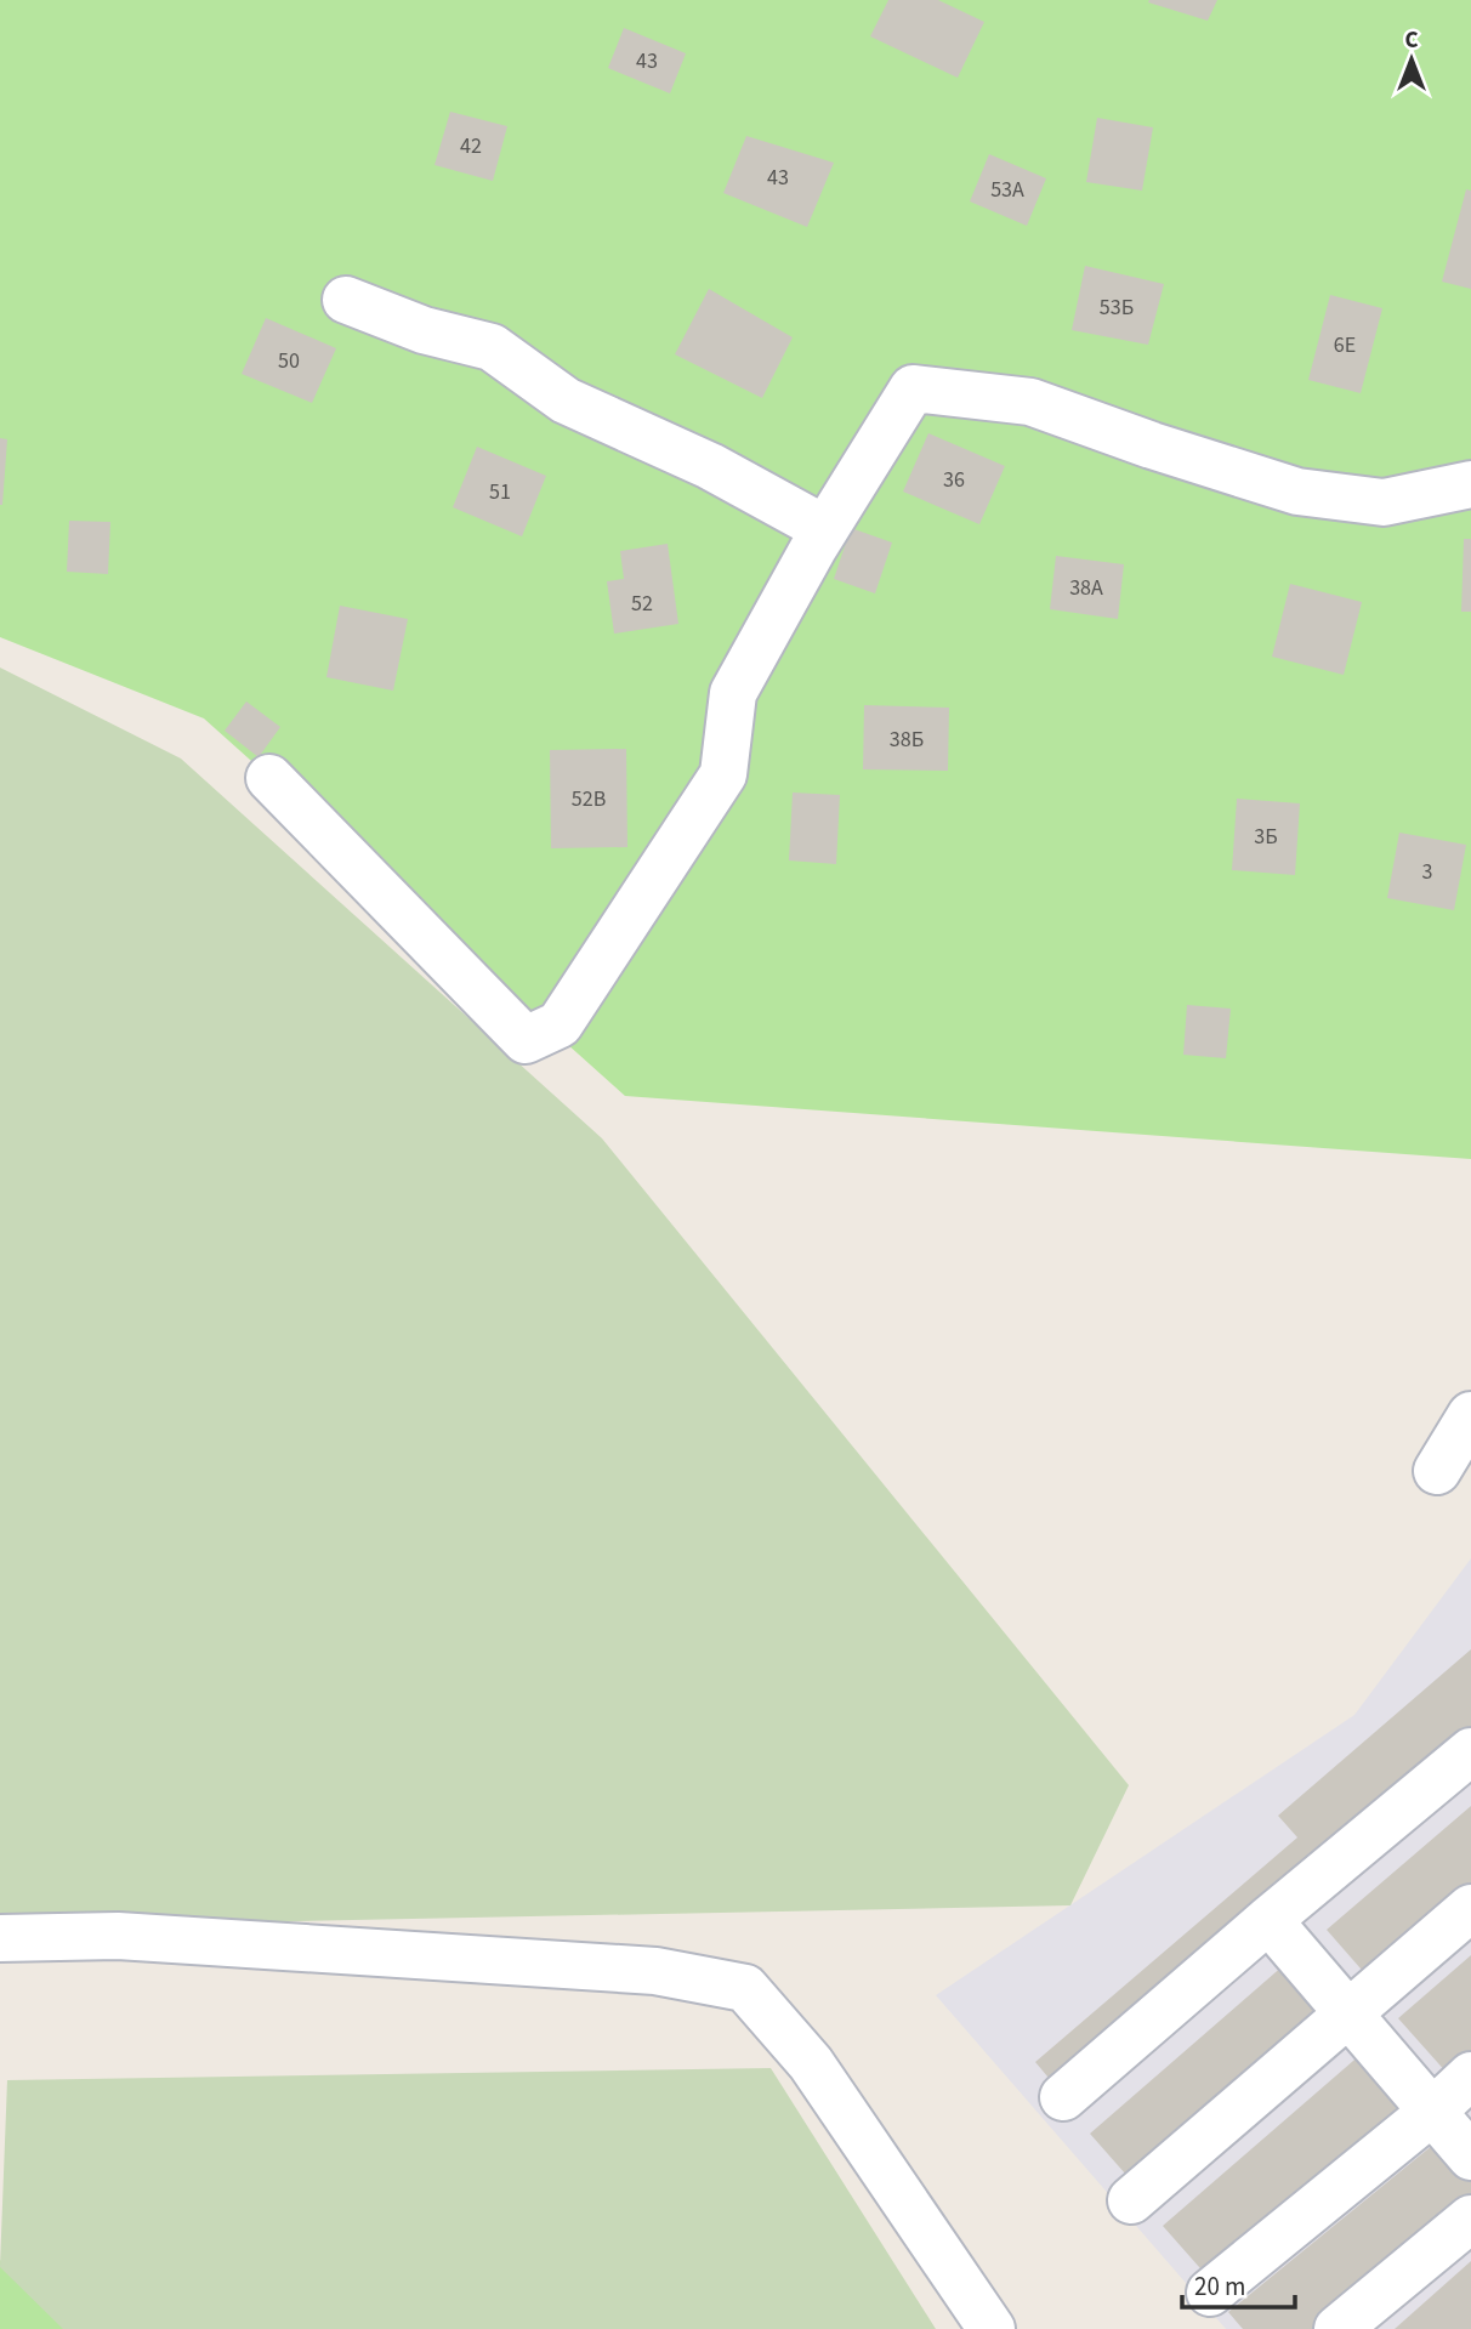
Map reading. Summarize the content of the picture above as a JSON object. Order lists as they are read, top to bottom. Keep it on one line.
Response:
{"house_numbers":["43","42","43","53А","53Б","6Е","50","36","51","38А","52","38Б","52В","3Б","3"],"scale_bar":"20 m","north":"top"}
